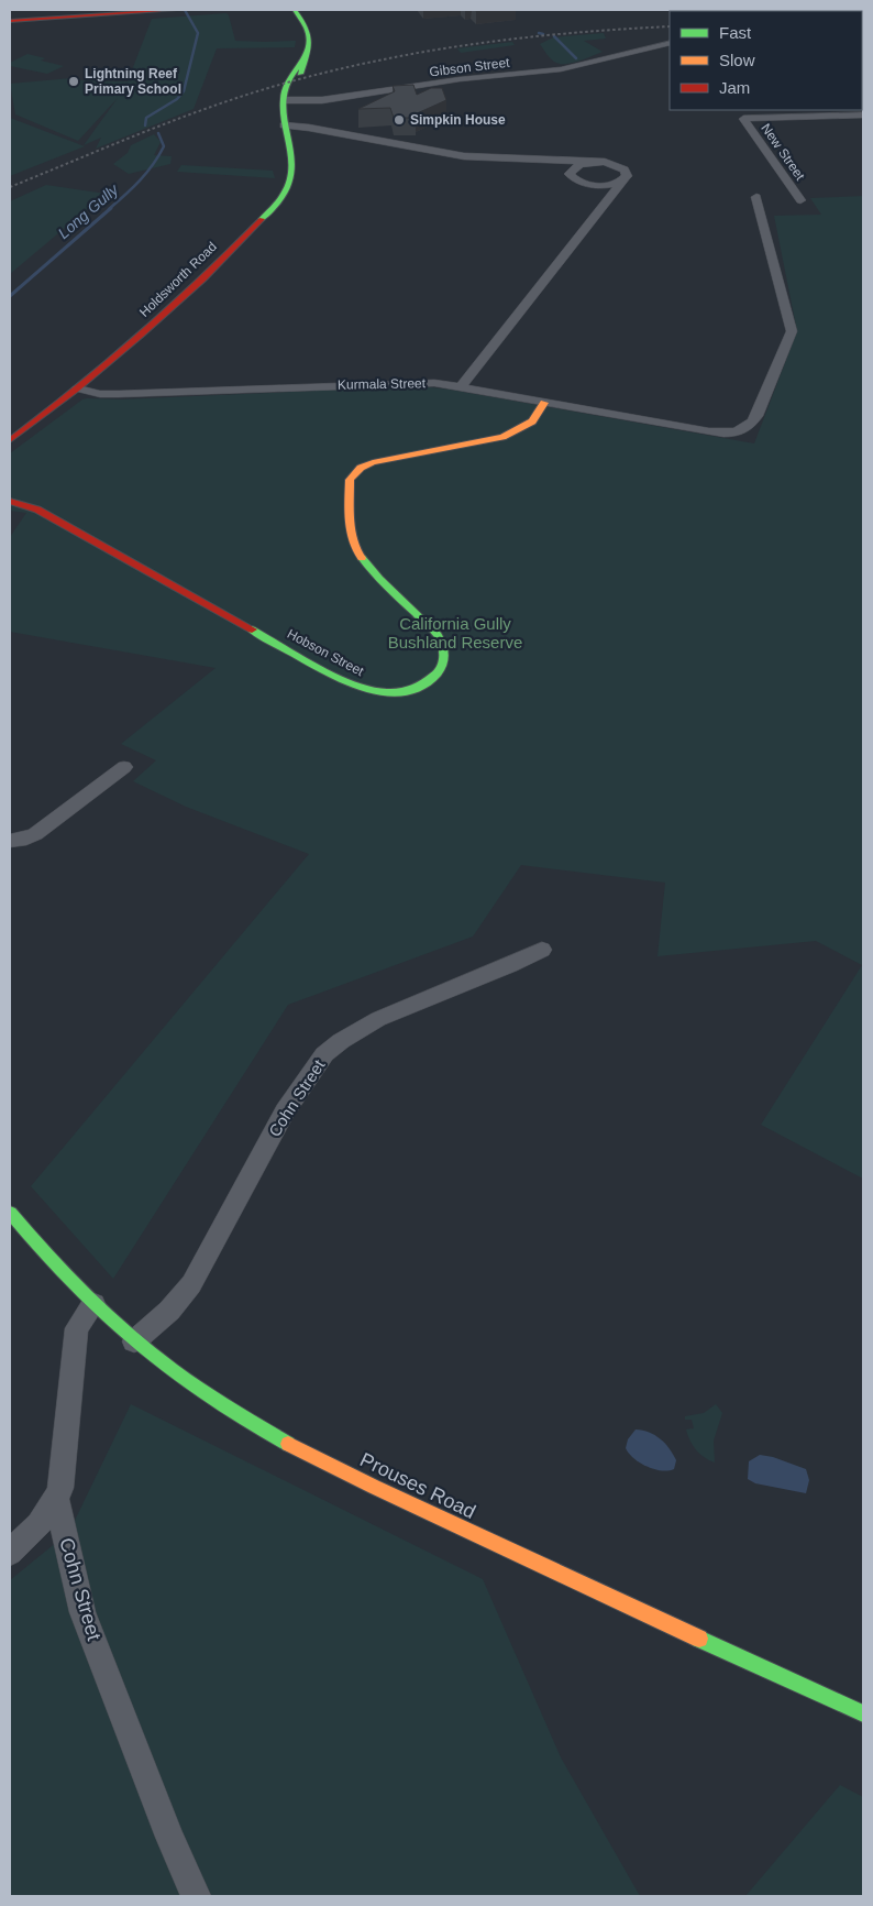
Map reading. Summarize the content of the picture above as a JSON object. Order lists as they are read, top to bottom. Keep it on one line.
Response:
{"streets":{"main road":["Holdsworth Road","Hobson Street","Prouses Road"],"street":["Gibson Street","New Street","Kurmala Street","Cohn Street"]},"crossings":[["Gibson Street","Holdsworth Road"],["Holdsworth Road","Kurmala Street"],["Kurmala Street","Hobson Street"],["Cohn Street","Prouses Road"]],"water":["Long Gully"],"parks":["California Gully Bushland Reserve"],"places":["Lightning Reef Primary School","Simpkin House"],"legend":["Fast","Slow","Jam"]}
